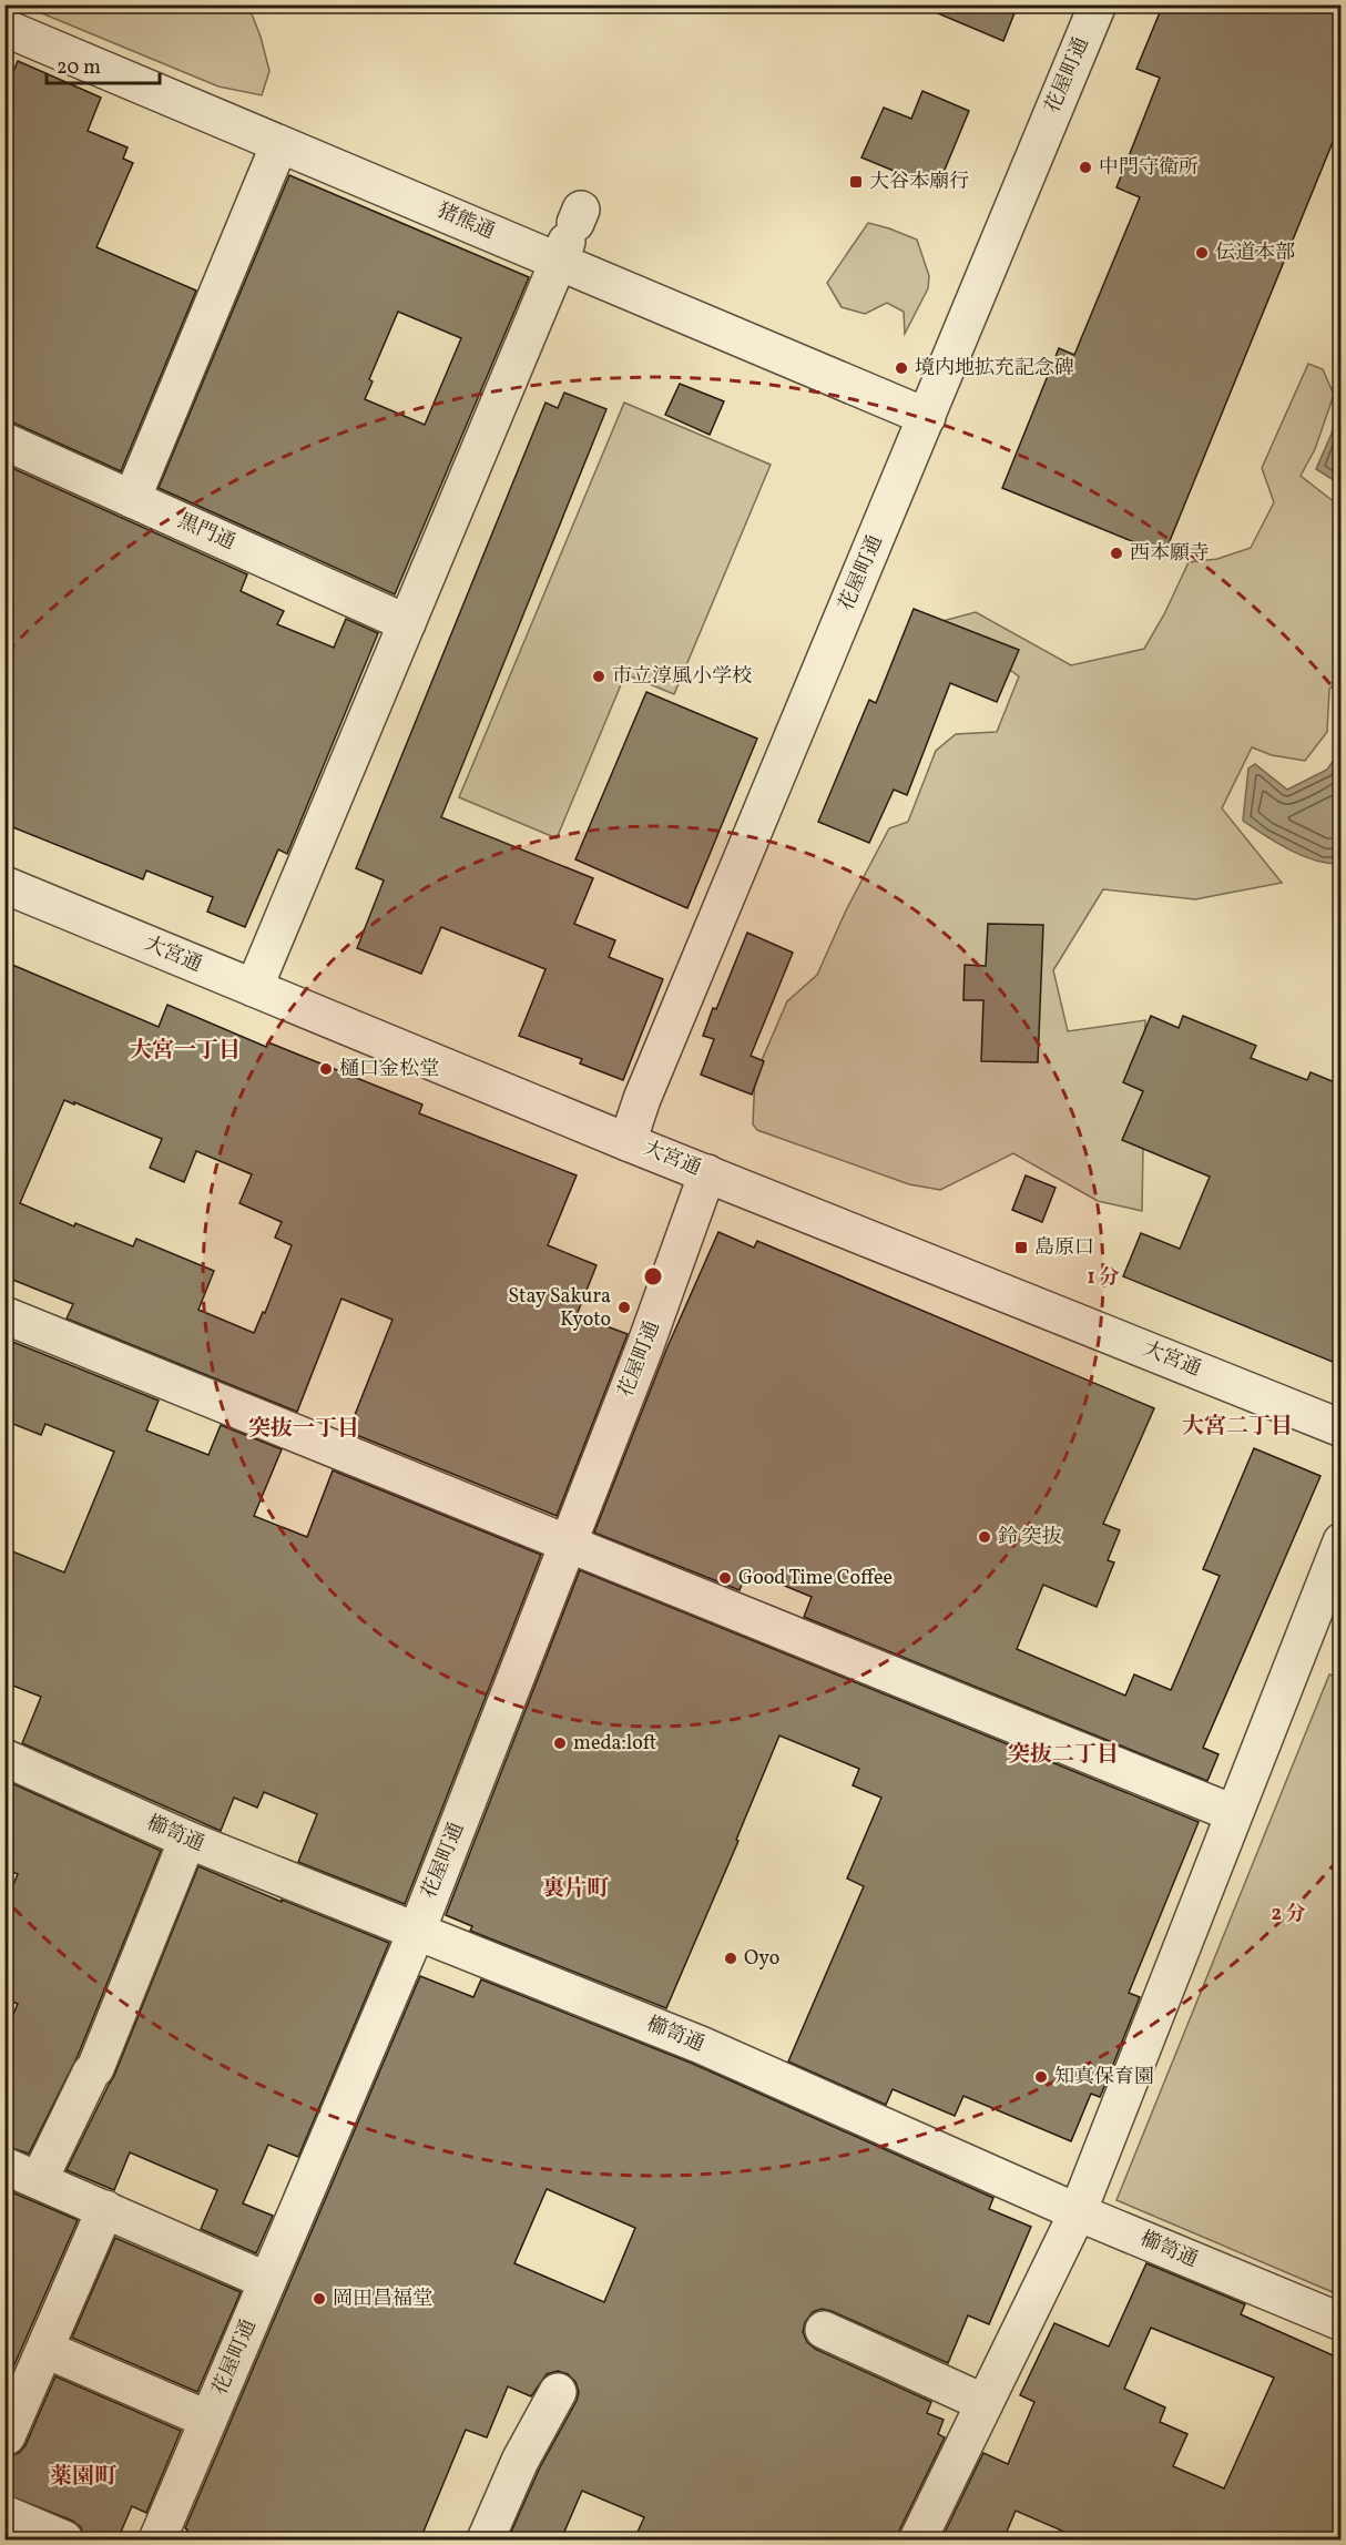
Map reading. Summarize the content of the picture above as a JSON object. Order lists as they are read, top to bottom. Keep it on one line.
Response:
{"streets":{"street":["花屋町通","猪熊通","黒門通","大宮通","櫛笥通"]},"crossings":[["花屋町通","猪熊通"],["花屋町通","大宮通"],["花屋町通","櫛笥通"]],"districts":["大宮一丁目","大宮二丁目","突抜一丁目","突抜二丁目","裏片町","薬園町"],"places":{"other":["中門守衛所","伝道本部","境内地拡充記念碑","西本願寺","市立淳風小学校","樋口金松堂","Stay Sakura Kyoto","鈴 突抜","Good Time Coffee","meda:loft","Oyo","知真保育園","岡田昌福堂"],"transit":["大谷本廟行","島原口"]},"scale_bar":"20 m","rings":["1 分","2 分"]}
